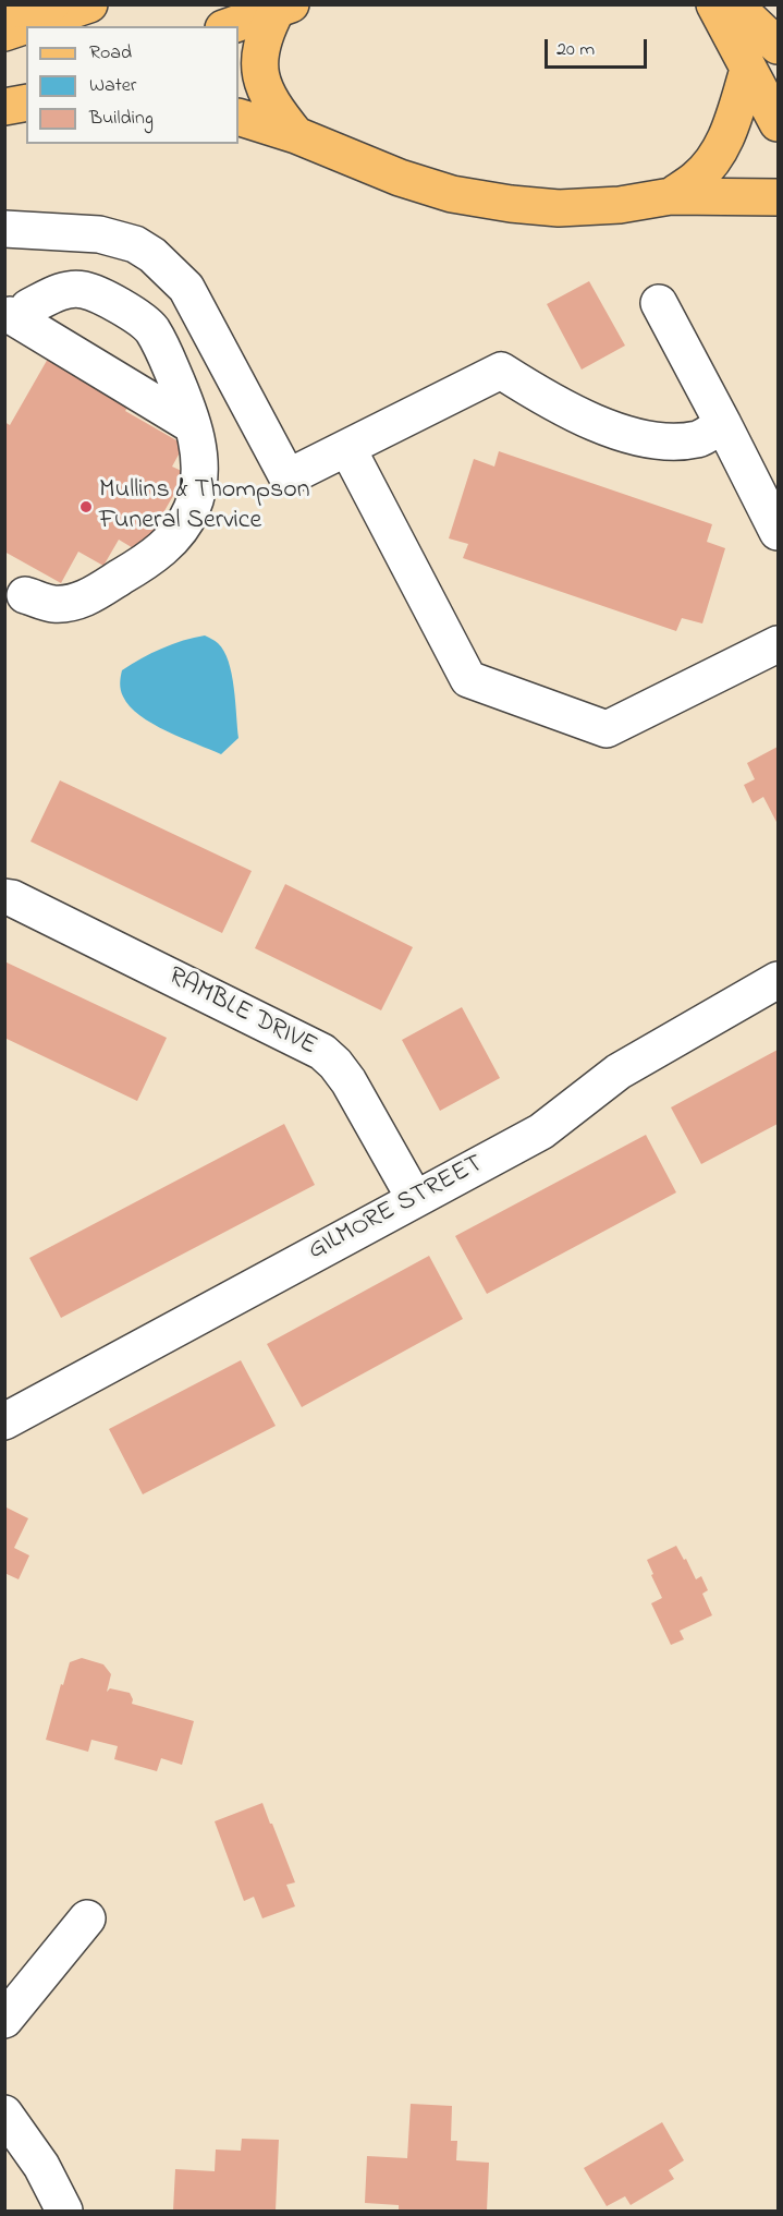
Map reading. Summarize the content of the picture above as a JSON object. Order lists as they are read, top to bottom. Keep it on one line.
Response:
{"streets":{"street":["RAMBLE DRIVE","GILMORE STREET"]},"crossings":[["RAMBLE DRIVE","GILMORE STREET"]],"places":["Mullins & Thompson Funeral Service"],"legend":["Road","Water","Building"],"scale_bar":"20 m"}
